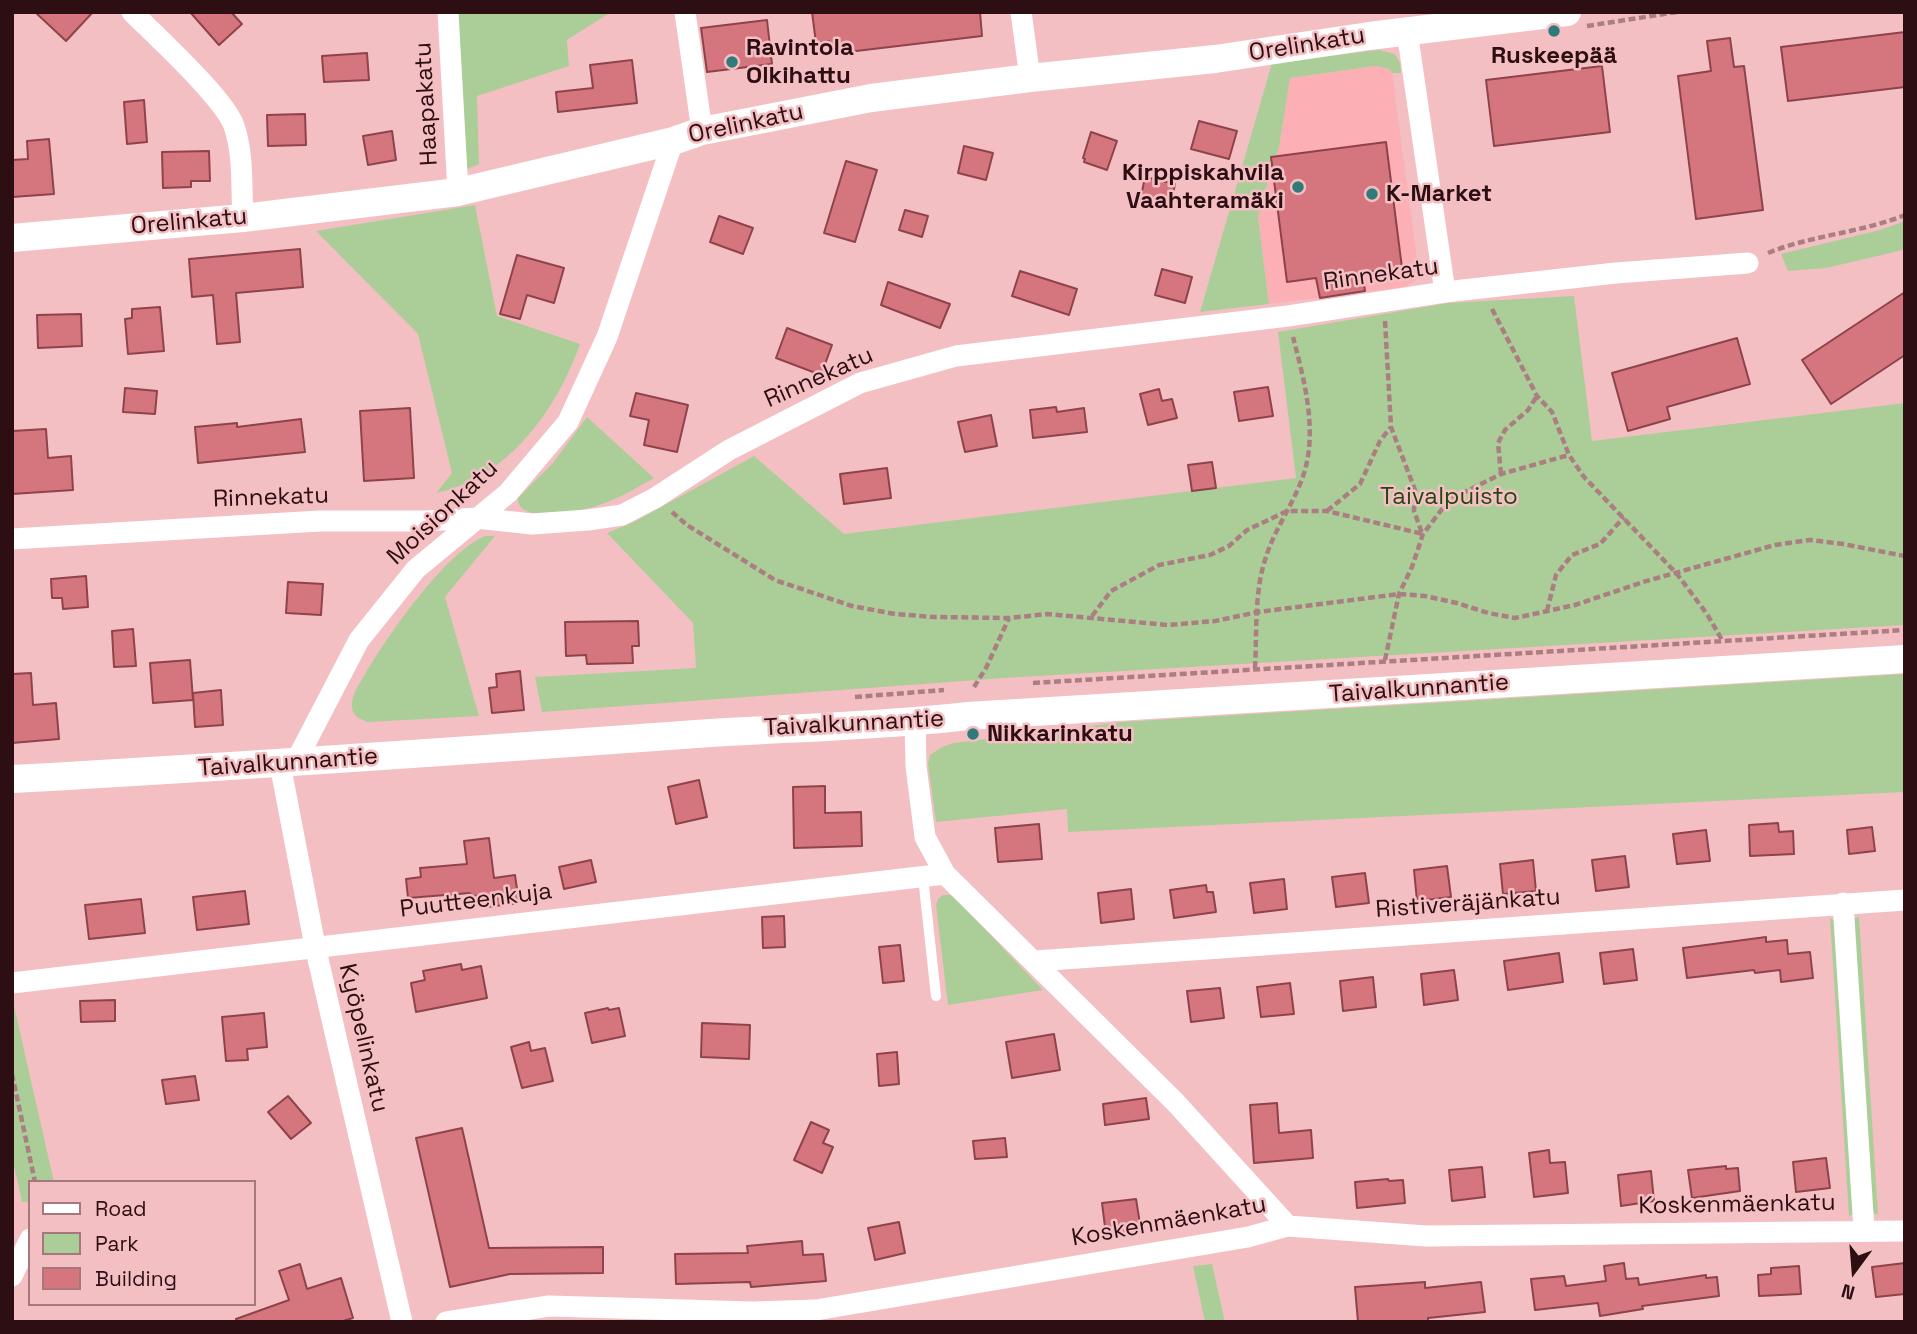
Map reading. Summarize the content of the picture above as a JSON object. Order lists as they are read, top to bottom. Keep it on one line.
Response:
{"streets":{"main road":["Orelinkatu","Taivalkunnantie"],"street":["Haapakatu","Rinnekatu","Moisionkatu","Puutteenkuja","Ristiveräjänkatu","Kyöpelinkatu","Koskenmäenkatu"]},"crossings":[["Orelinkatu","Haapakatu"],["Orelinkatu","Moisionkatu"],["Rinnekatu","Moisionkatu"],["Moisionkatu","Taivalkunnantie"],["Moisionkatu","Kyöpelinkatu"],["Taivalkunnantie","Kyöpelinkatu"],["Puutteenkuja","Kyöpelinkatu"]],"parks":["Taivalpuisto"],"places":["Ruskeepää","Ravintola Olkihattu","Kirppiskahvila Vaahteramäki","K-Market","Nikkarinkatu"],"legend":["Road","Park","Building"],"north":"bottom"}
